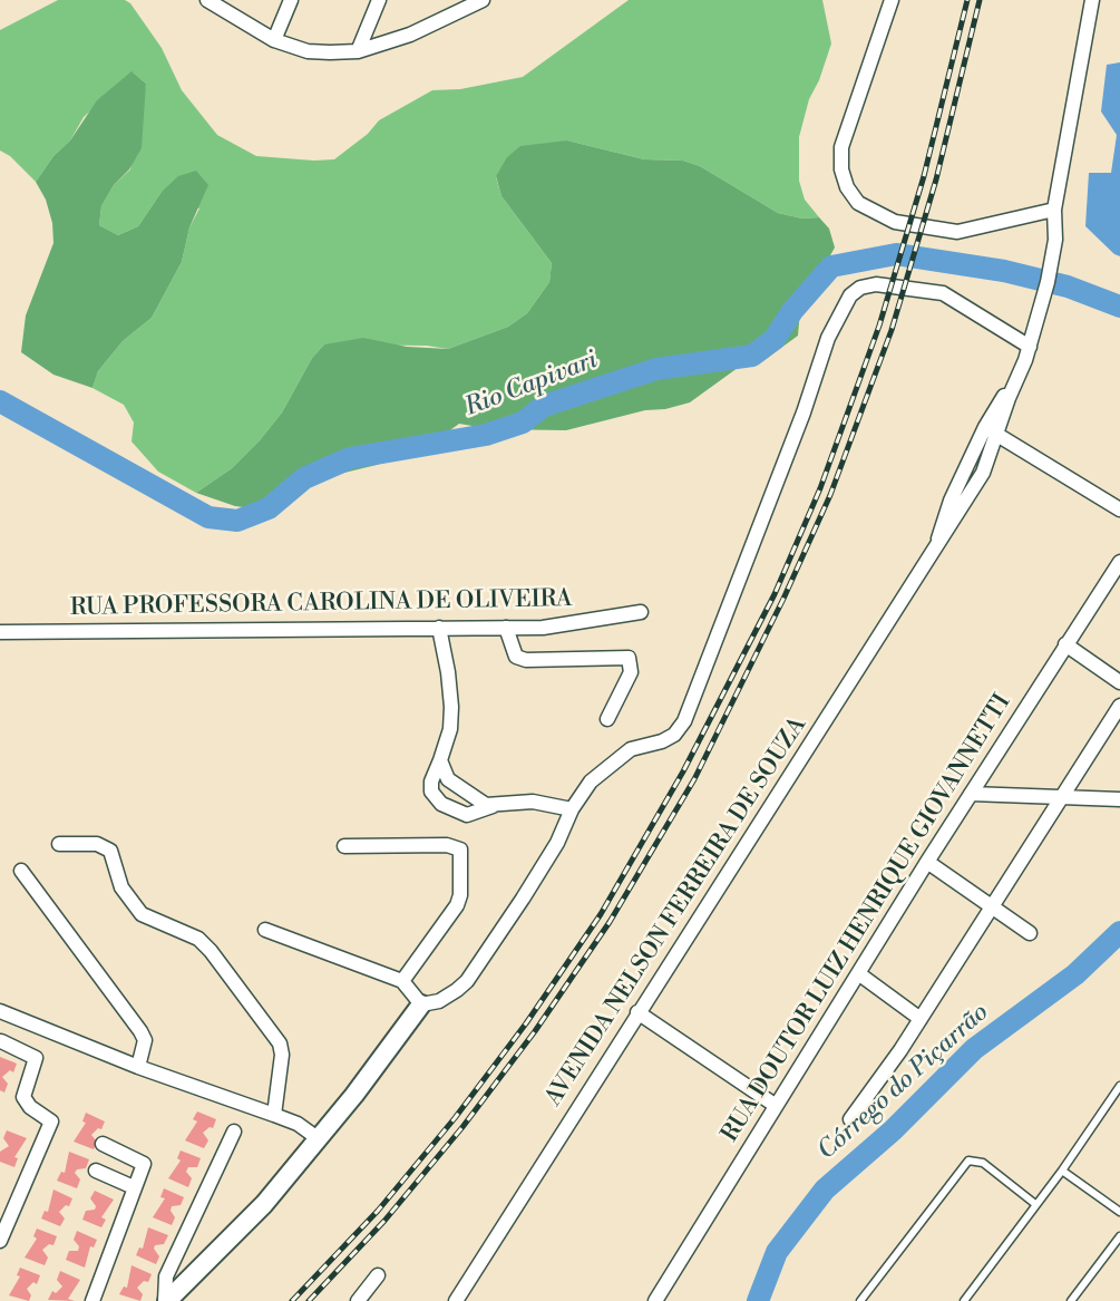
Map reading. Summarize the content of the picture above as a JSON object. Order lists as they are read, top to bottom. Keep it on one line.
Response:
{"streets":{"street":["RUA PROFESSORA CAROLINA DE OLIVEIRA","AVENIDA NELSON FERREIRA DE SOUZA","RUA DOUTOR LUIZ HENRIQUE GIOVANNETTI"]},"water":["Rio Capivari","Córrego do Piçarrão"]}
